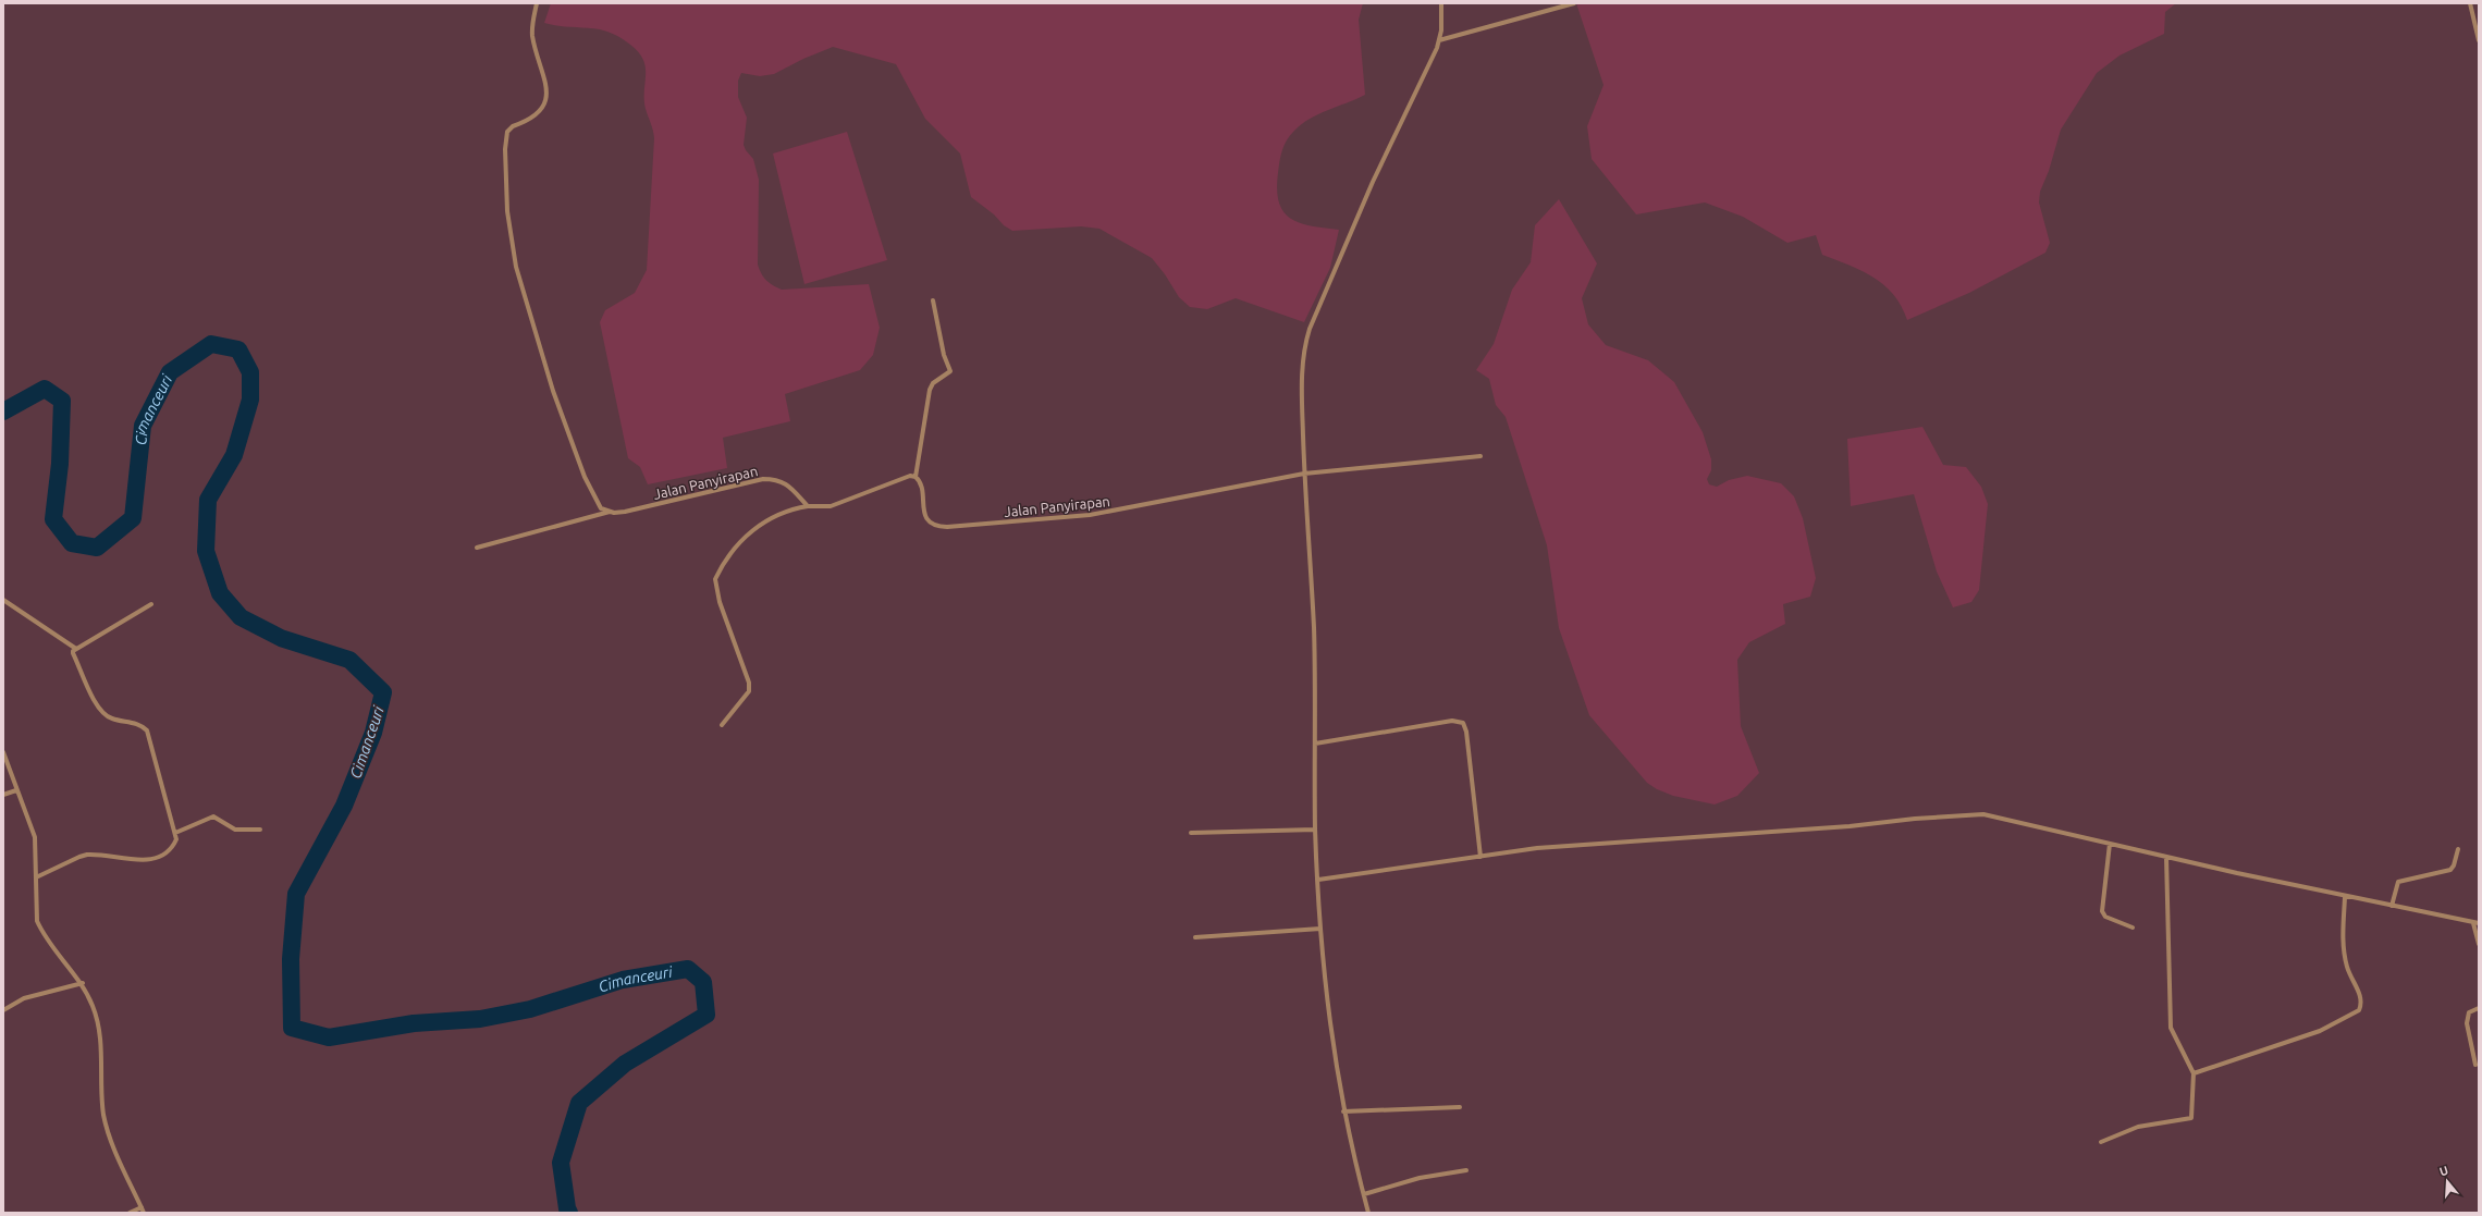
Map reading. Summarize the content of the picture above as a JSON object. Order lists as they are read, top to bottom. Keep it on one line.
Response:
{"streets":{"street":["Jalan Panyirapan"]},"water":["Cimanceuri"],"north":"top"}
